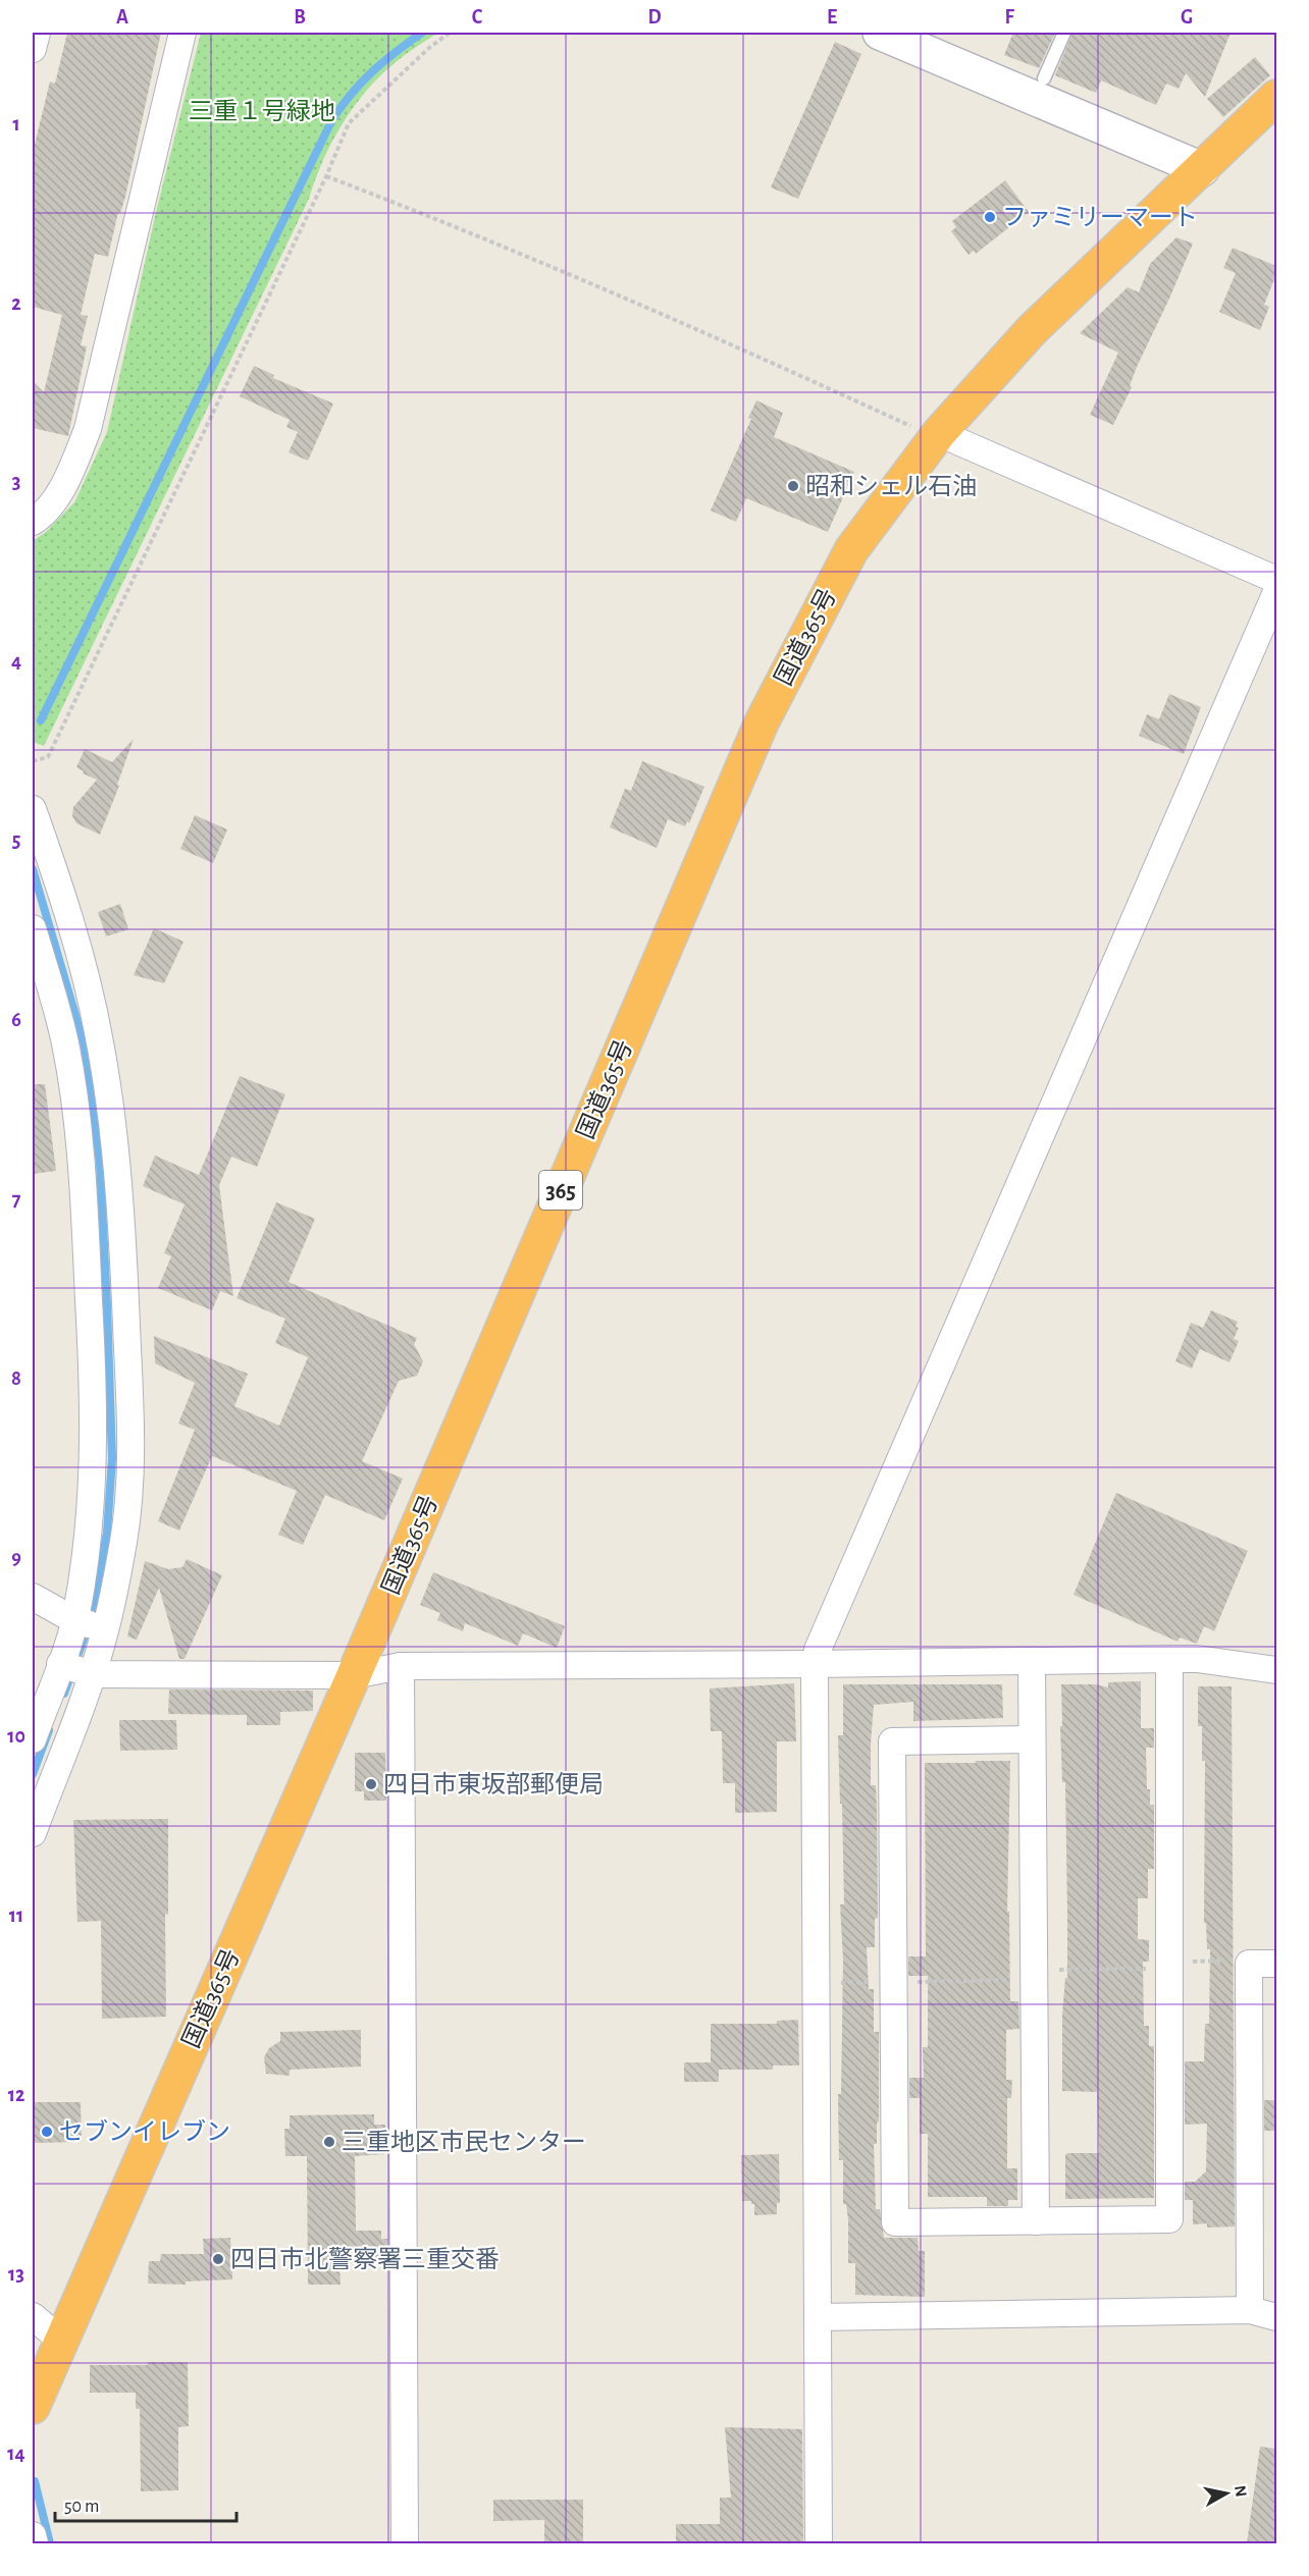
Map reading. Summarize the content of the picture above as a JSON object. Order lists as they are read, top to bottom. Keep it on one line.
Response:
{"streets":{"highway":["国道365号","365"]},"parks":["三重１号緑地"],"places":["ファミリーマート","昭和シェル石油","四日市東坂部郵便局","セブンイレブン","三重地区市民センター","四日市北警察署三重交番"],"scale_bar":"50 m","north":"right","grid":{"columns":["A","B","C","D","E","F","G"],"rows":["1","2","3","4","5","6","7","8","9","10","11","12","13","14"]}}
